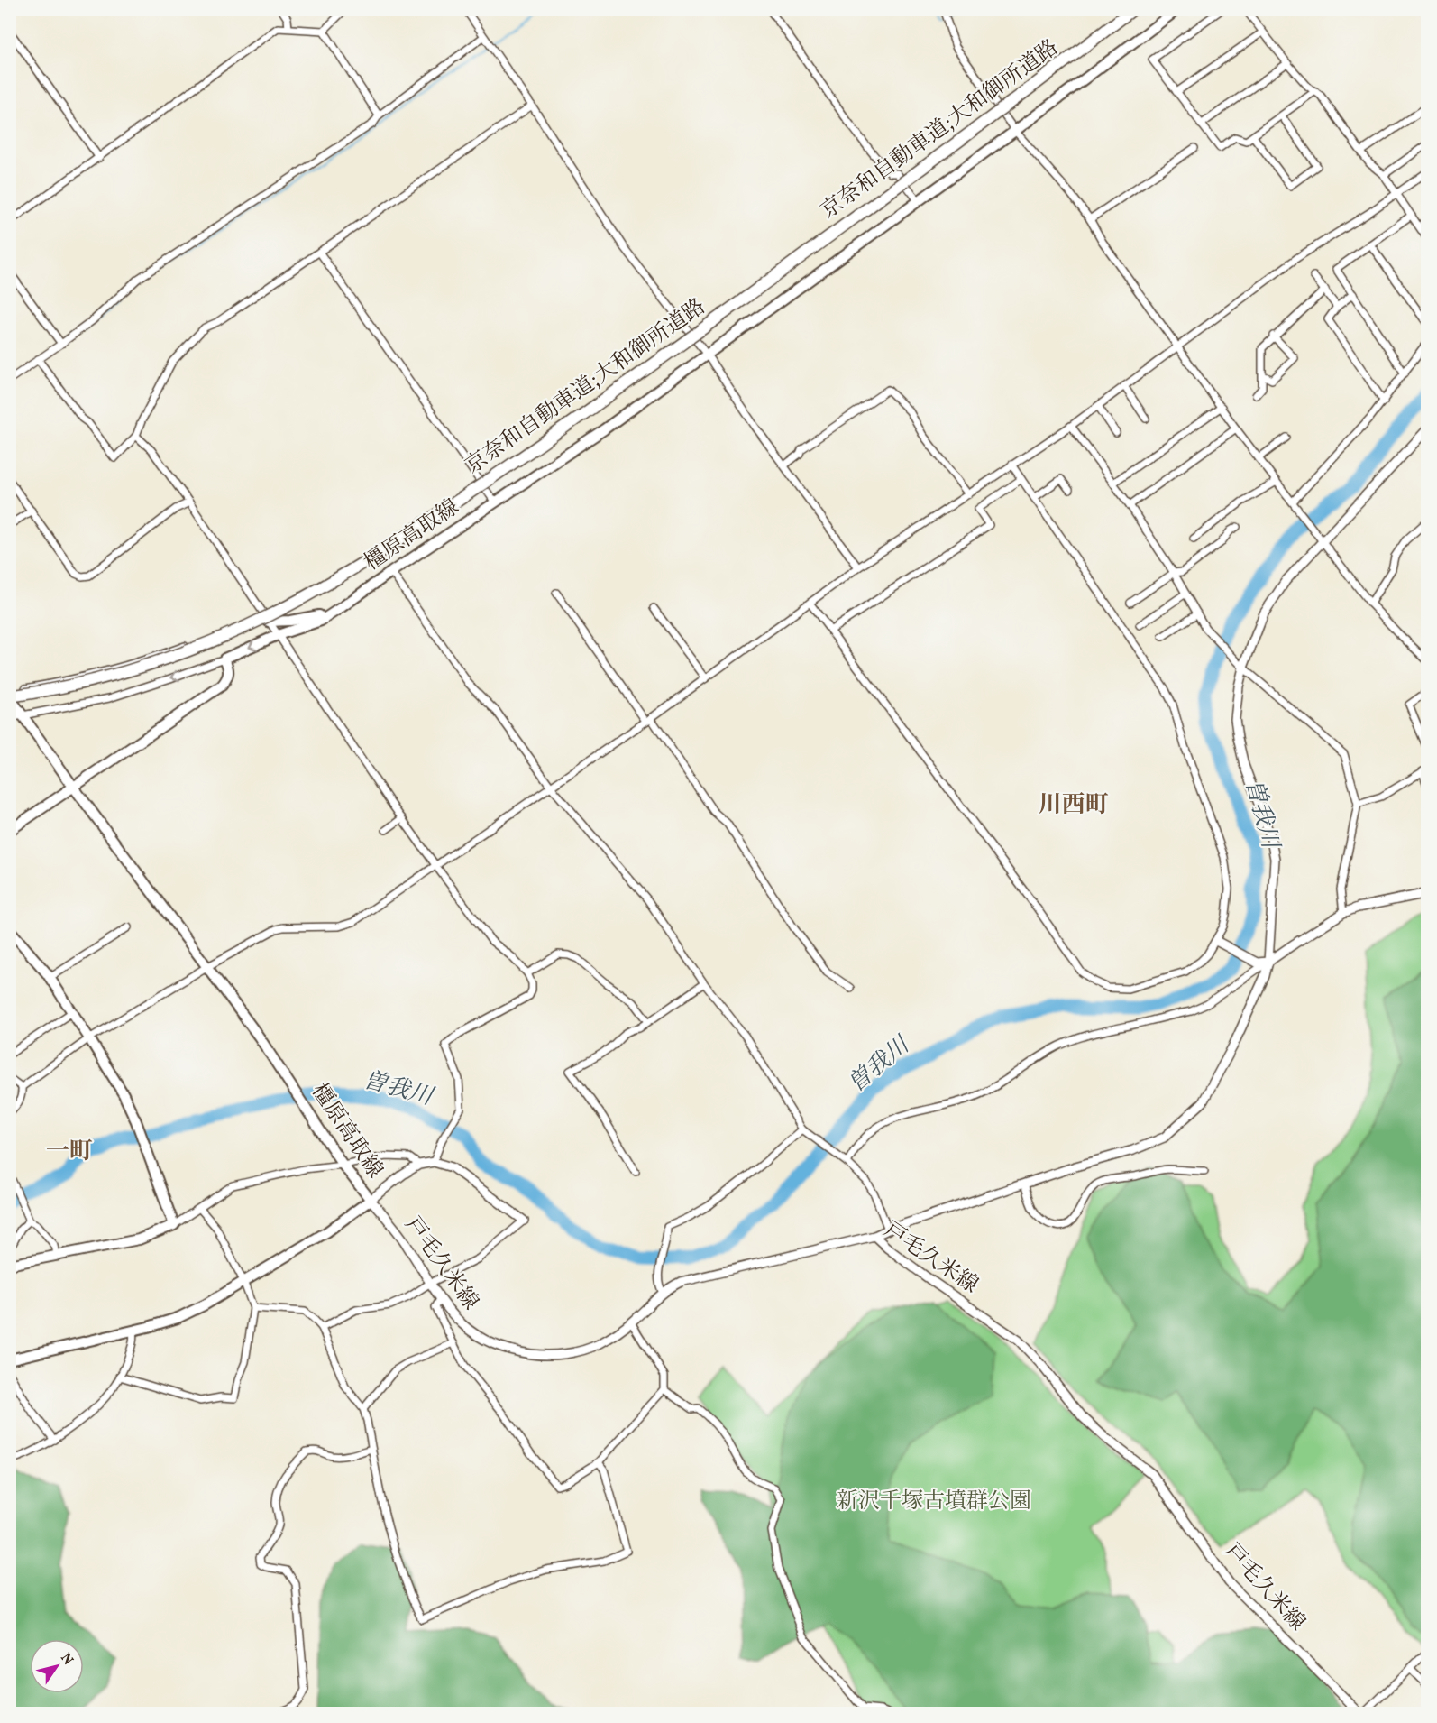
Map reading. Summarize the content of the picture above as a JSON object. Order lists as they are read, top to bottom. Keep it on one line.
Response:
{"streets":{"highway":["京奈和自動車道;大和御所道路"],"main road":["橿原高取線"],"street":["戸毛久米線"]},"crossings":[["京奈和自動車道;大和御所道路","橿原高取線"],["橿原高取線","戸毛久米線"]],"districts":["川西町","一町"],"water":["曽我川"],"parks":["新沢千塚古墳群公園"],"north":"top right"}
